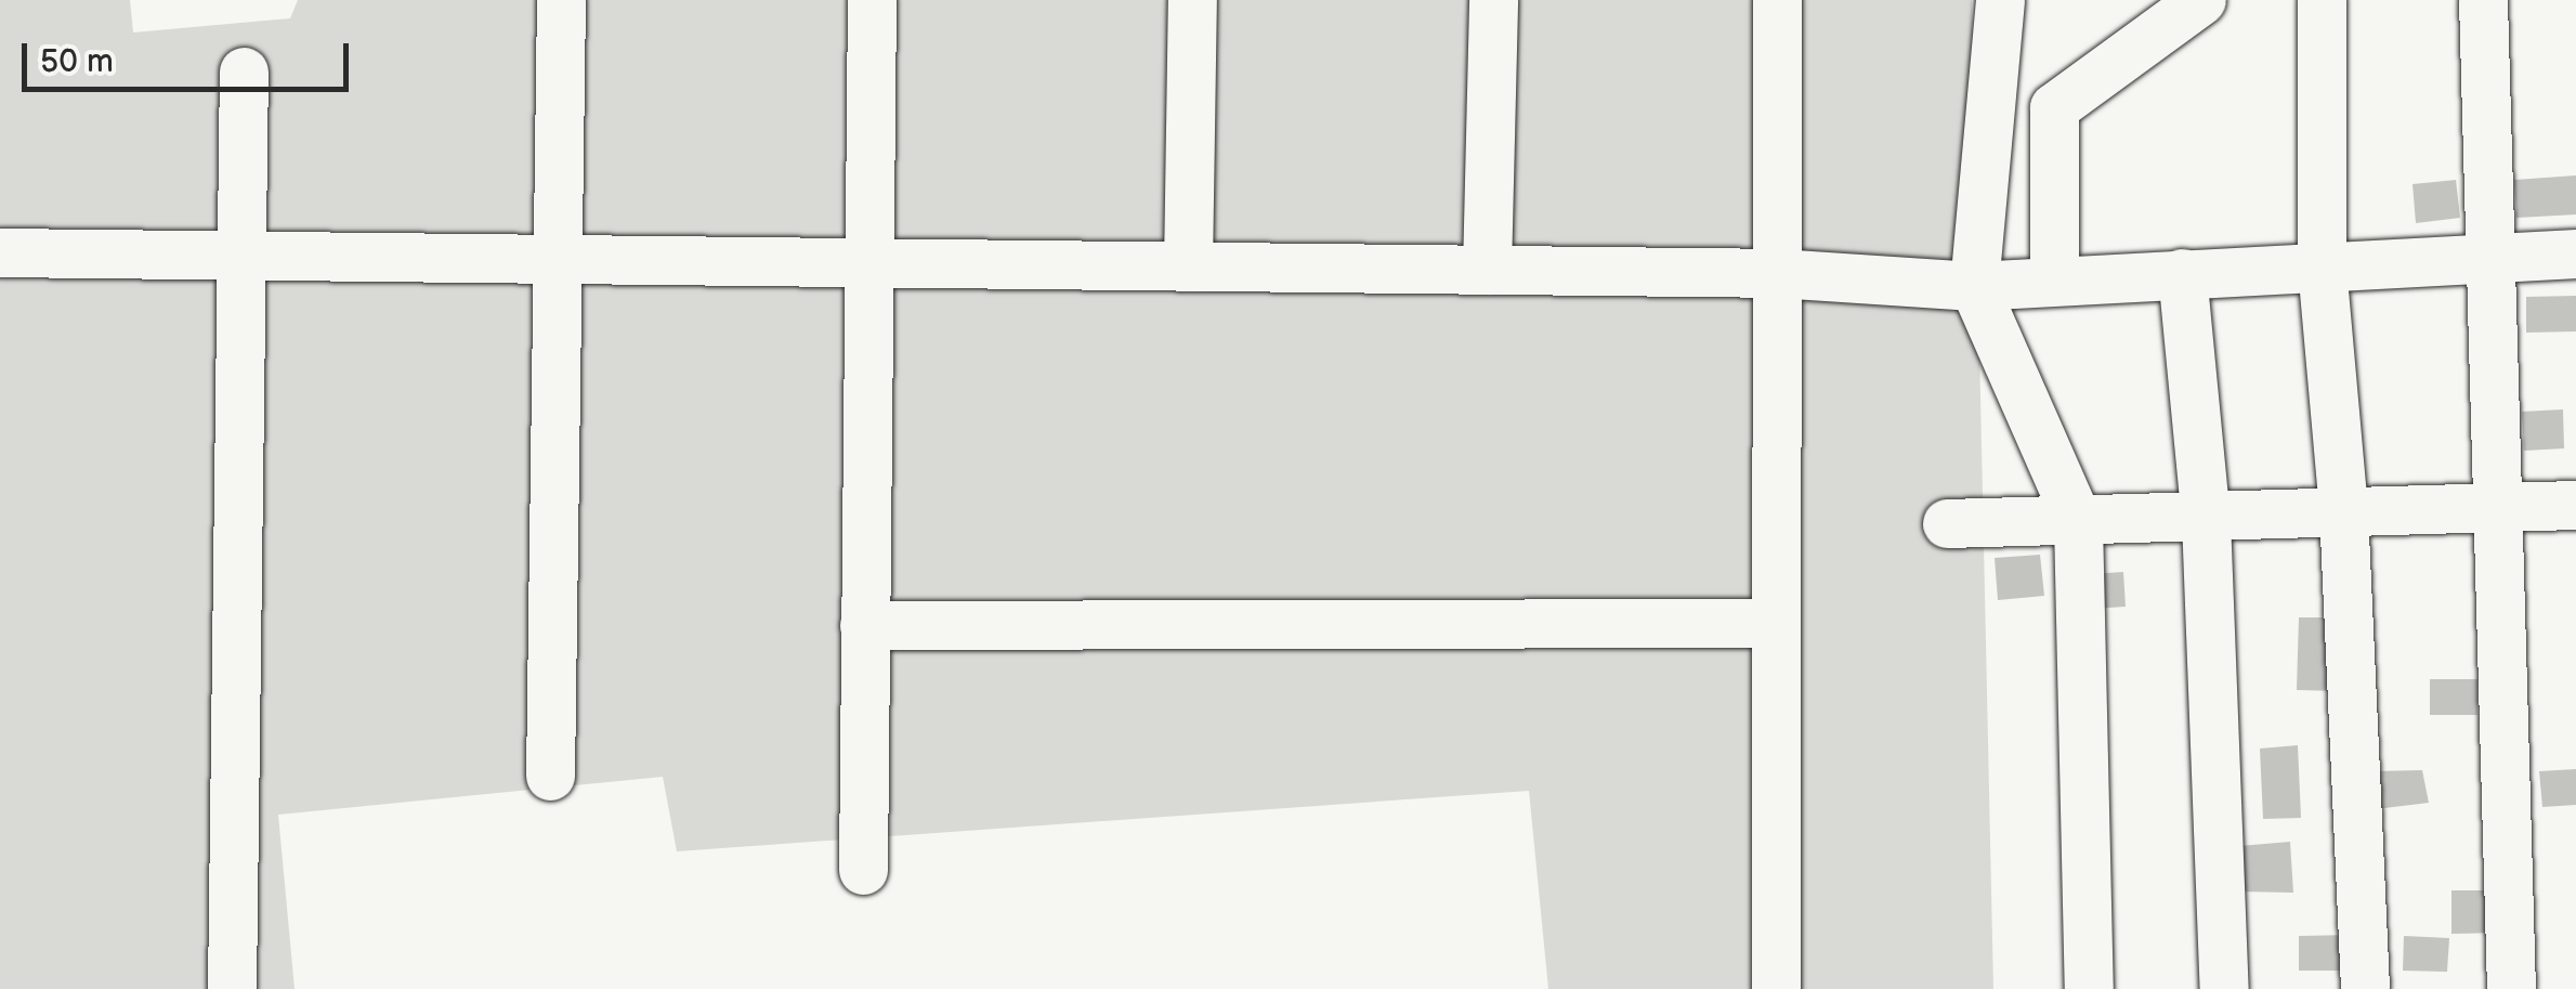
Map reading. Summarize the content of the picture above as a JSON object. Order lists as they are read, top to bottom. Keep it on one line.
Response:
{"scale_bar":"50 m"}
